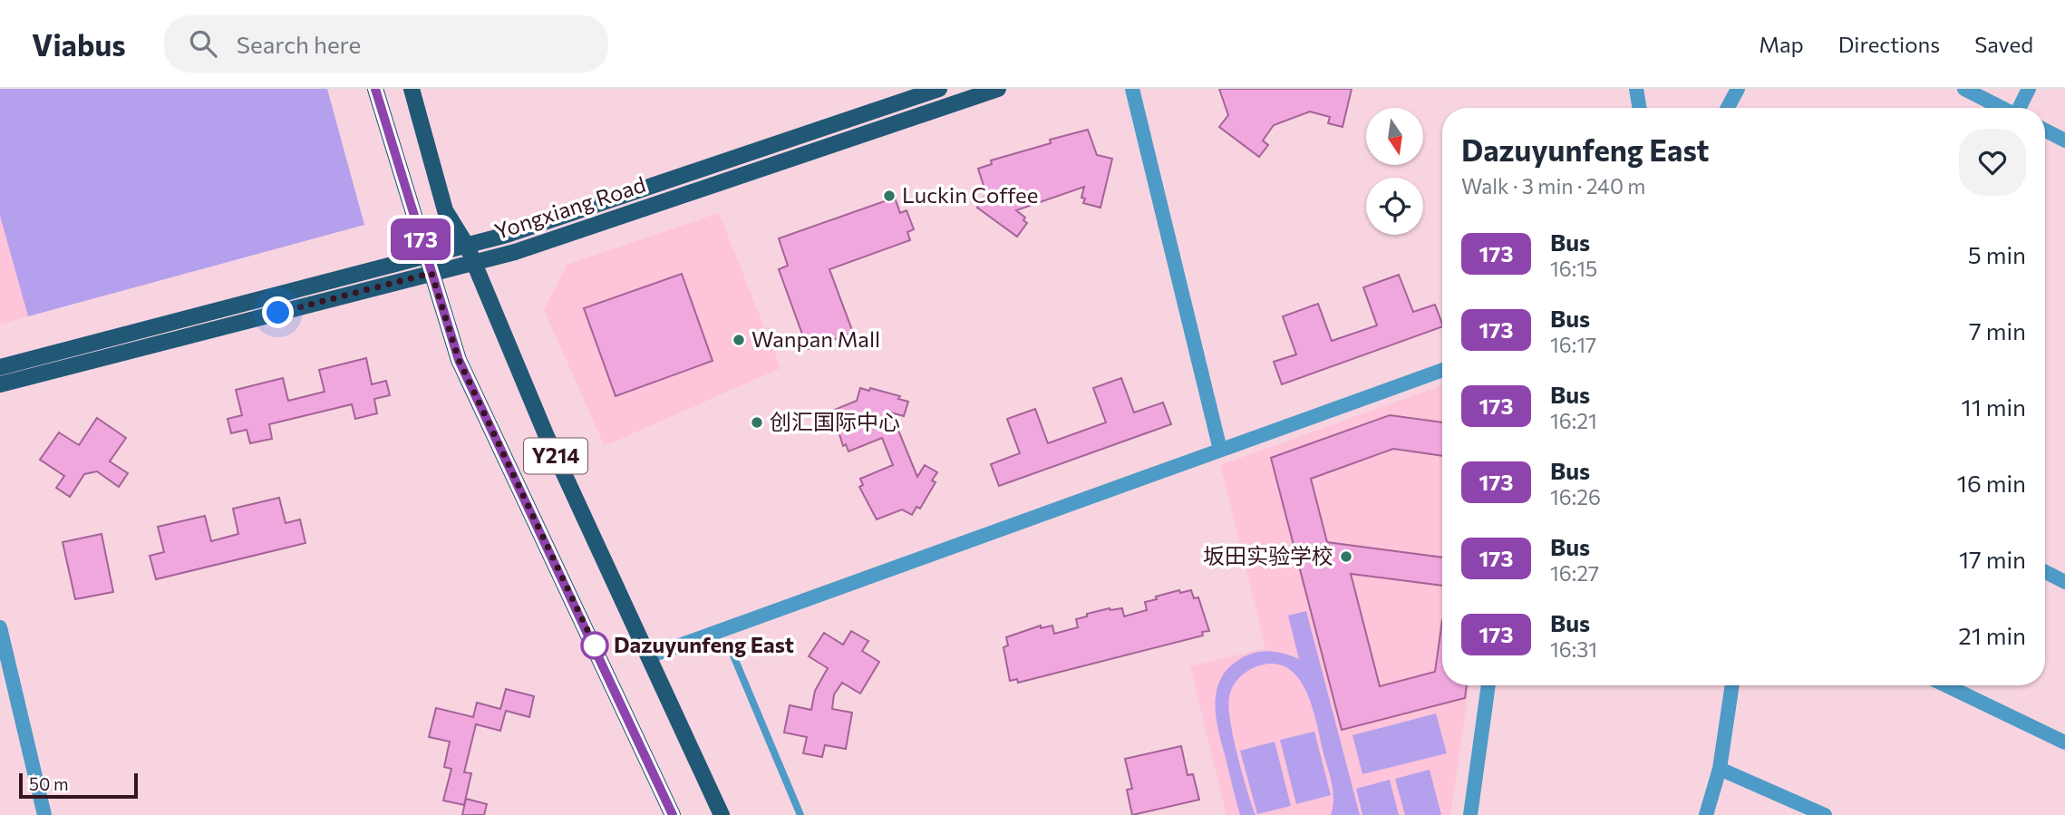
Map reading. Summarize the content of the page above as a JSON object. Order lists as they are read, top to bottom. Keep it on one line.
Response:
{"streets":{"main road":["Yongxiang Road","Y214"]},"crossings":[["Yongxiang Road","Y214"]],"places":["Luckin Coffee","Wanpan Mall","创汇国际中心","坂田实验学校","Dazuyunfeng East"],"lines":["bus line 173"],"scale_bar":"50 m","north":"bottom","page":{"header":"Viabus","search":"Search here","nav":["Map","Directions","Saved"],"on_map":"173","heading":["Dazuyunfeng East","Walk · 3 min · 240 m"],"list":[{"mark":"173","name":"Bus","note":"16:15","value":"5 min"},{"mark":"173","name":"Bus","note":"16:17","value":"7 min"},{"mark":"173","name":"Bus","note":"16:21","value":"11 min"},{"mark":"173","name":"Bus","note":"16:26","value":"16 min"},{"mark":"173","name":"Bus","note":"16:27","value":"17 min"},{"mark":"173","name":"Bus","note":"16:31","value":"21 min"}],"scale":"50 m"}}
